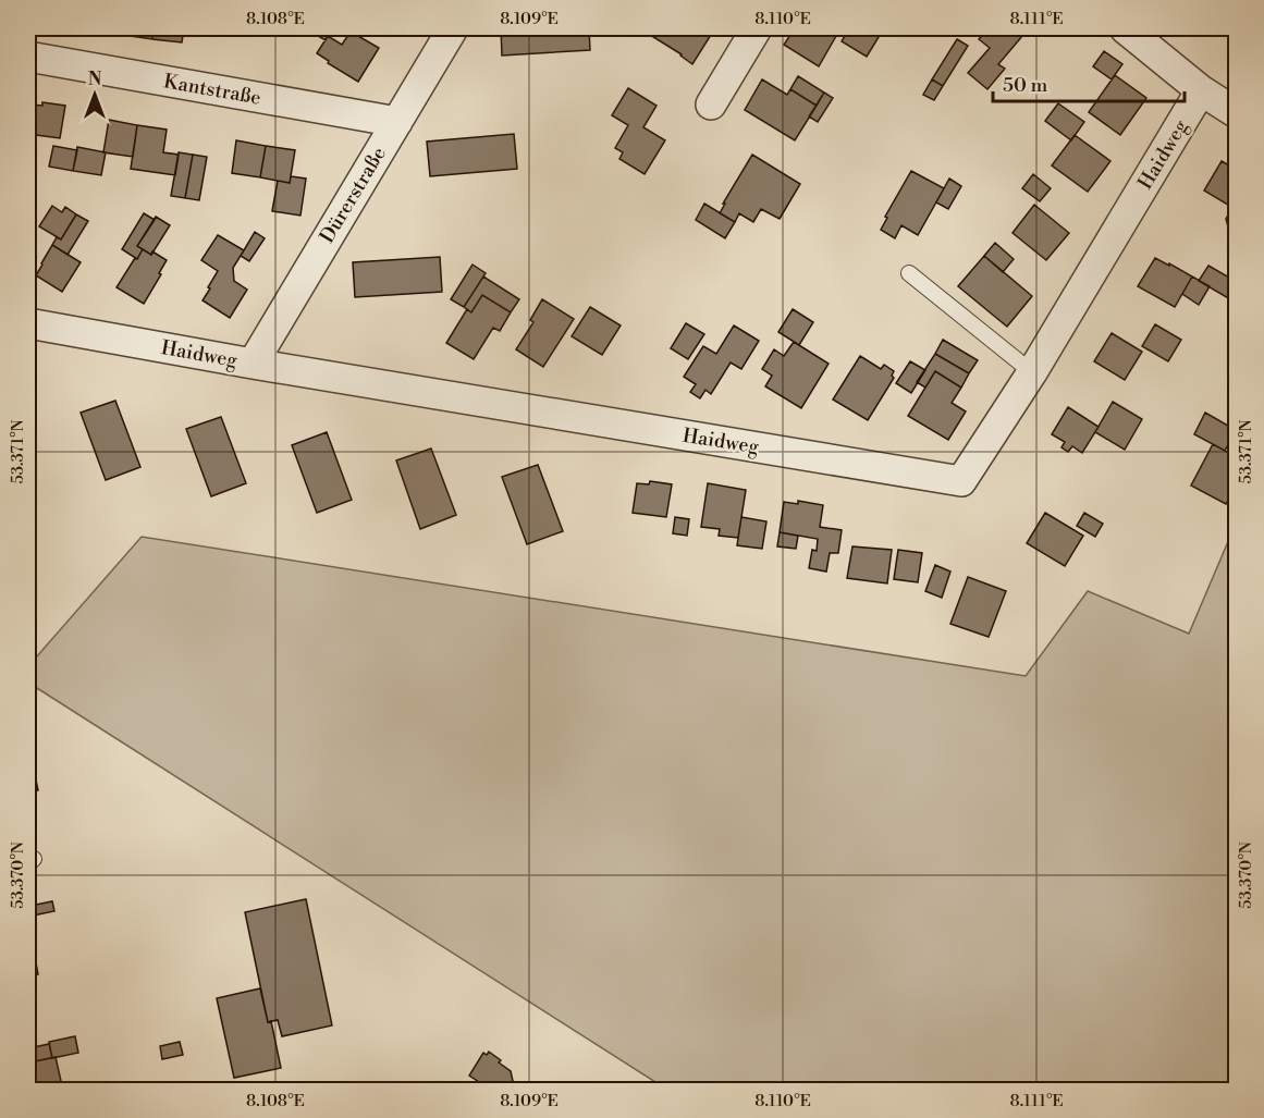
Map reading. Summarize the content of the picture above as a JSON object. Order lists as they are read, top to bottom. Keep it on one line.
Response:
{"streets":{"street":["Kantstraße","Haidweg","Dürerstraße"]},"crossings":[["Kantstraße","Dürerstraße"],["Haidweg","Dürerstraße"]],"scale_bar":"50 m","north":"top","coordinates":["8.108°E","8.109°E","8.110°E","8.111°E","53.371°N","53.370°N"]}
